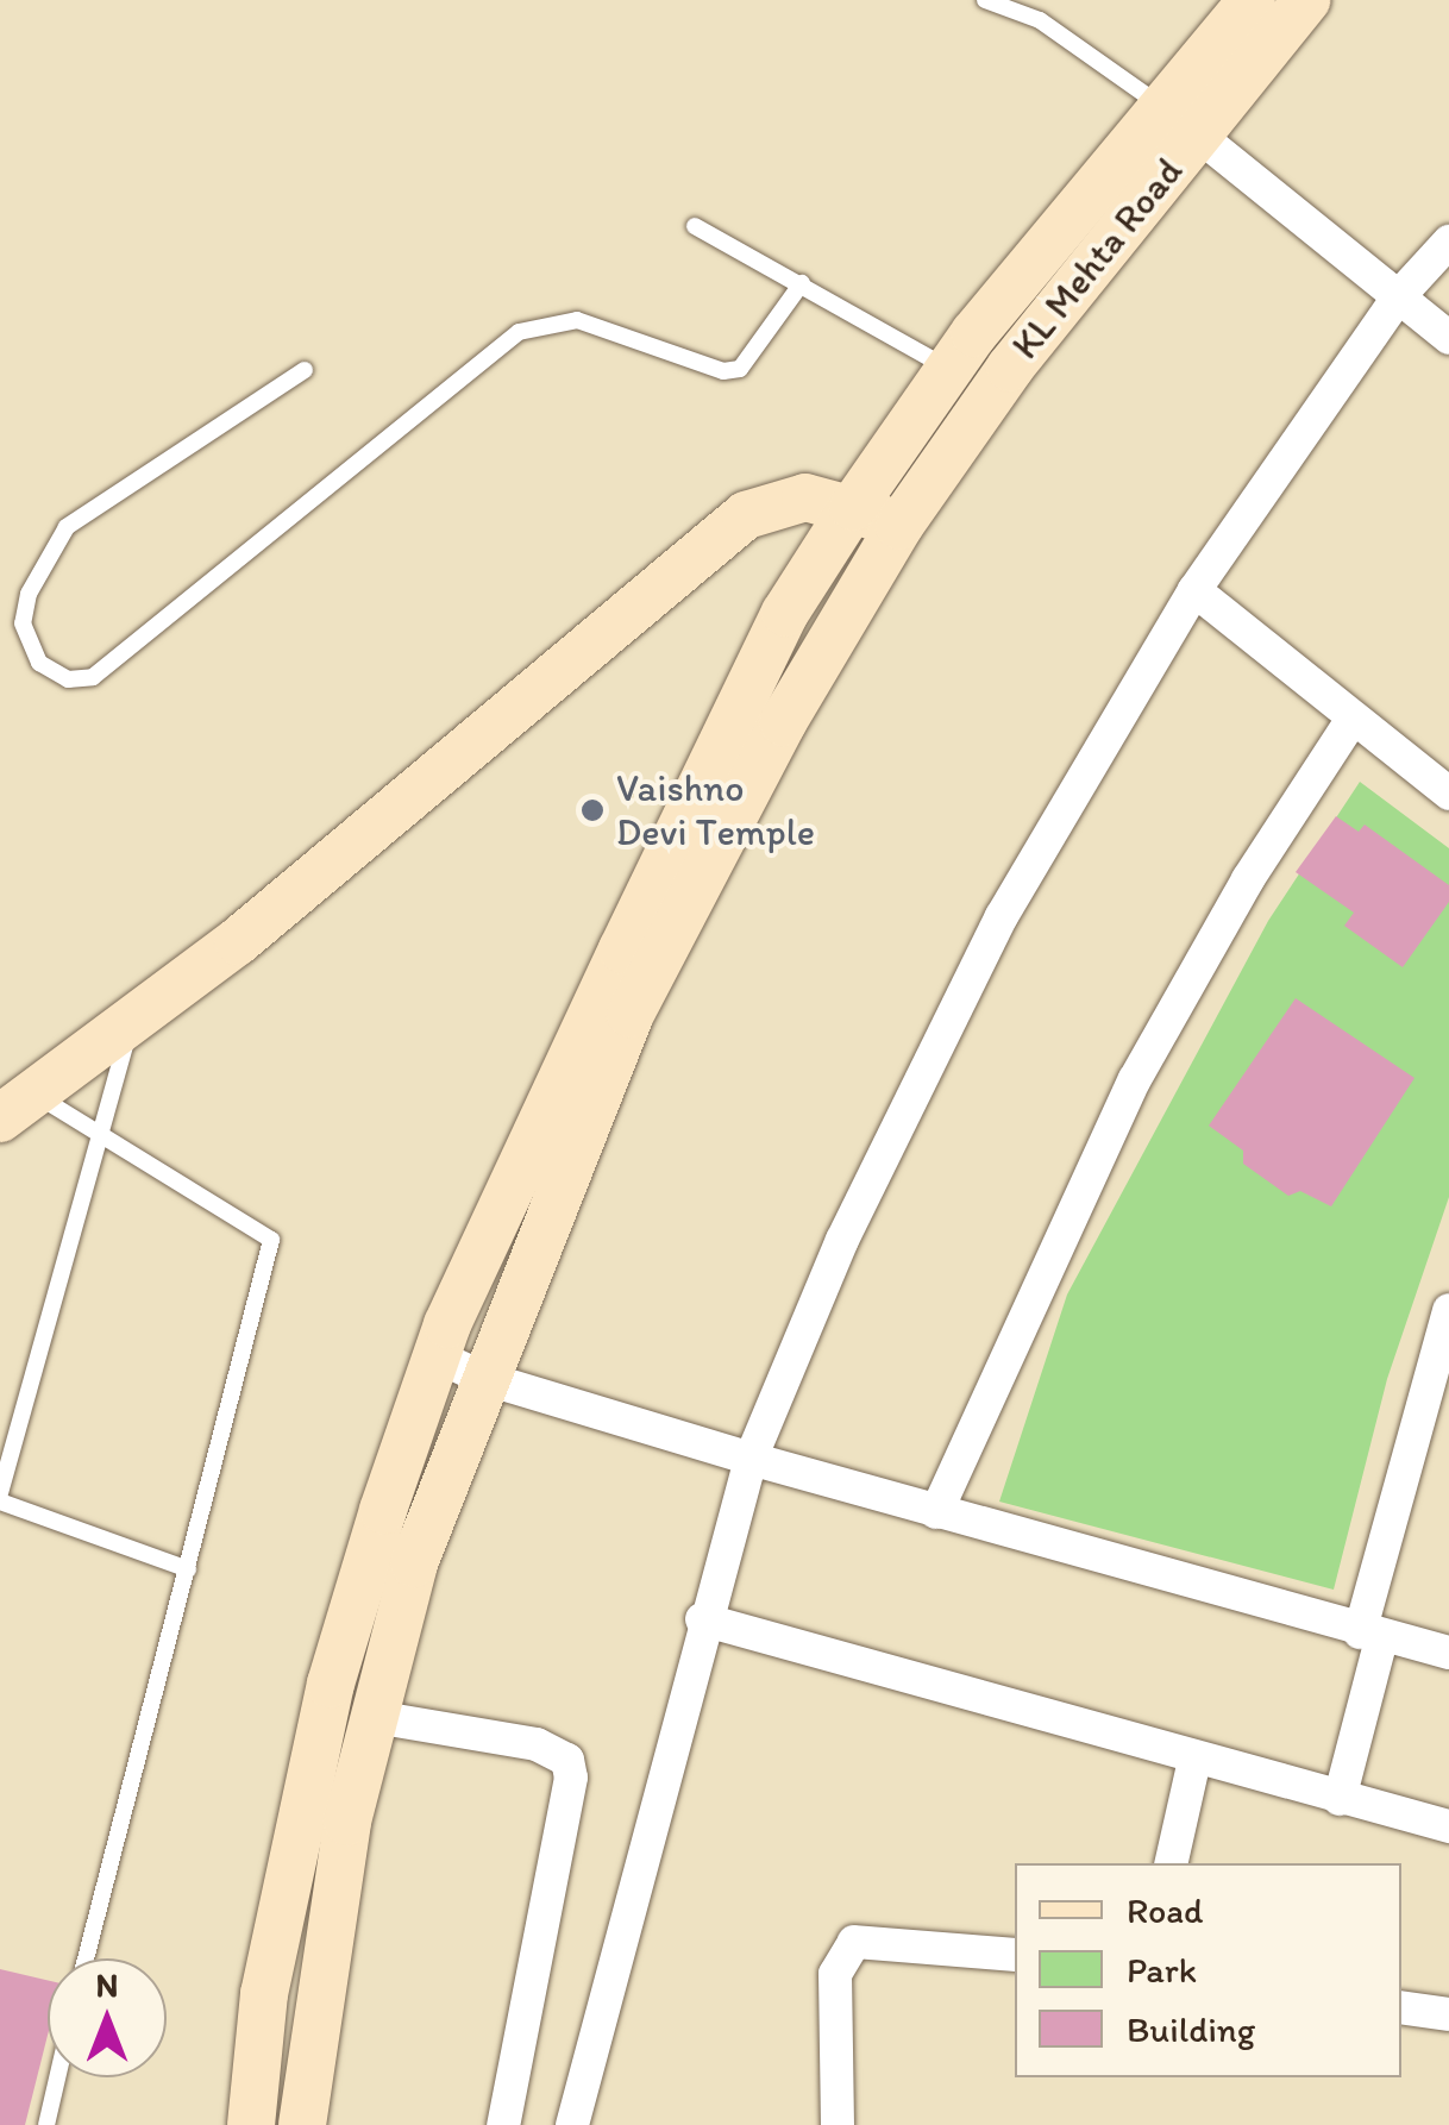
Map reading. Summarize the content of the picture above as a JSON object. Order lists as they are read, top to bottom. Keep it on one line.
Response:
{"streets":{"street":["KL Mehta Road"]},"places":["Vaishno Devi Temple"],"legend":["Road","Park","Building"],"north":"top"}
